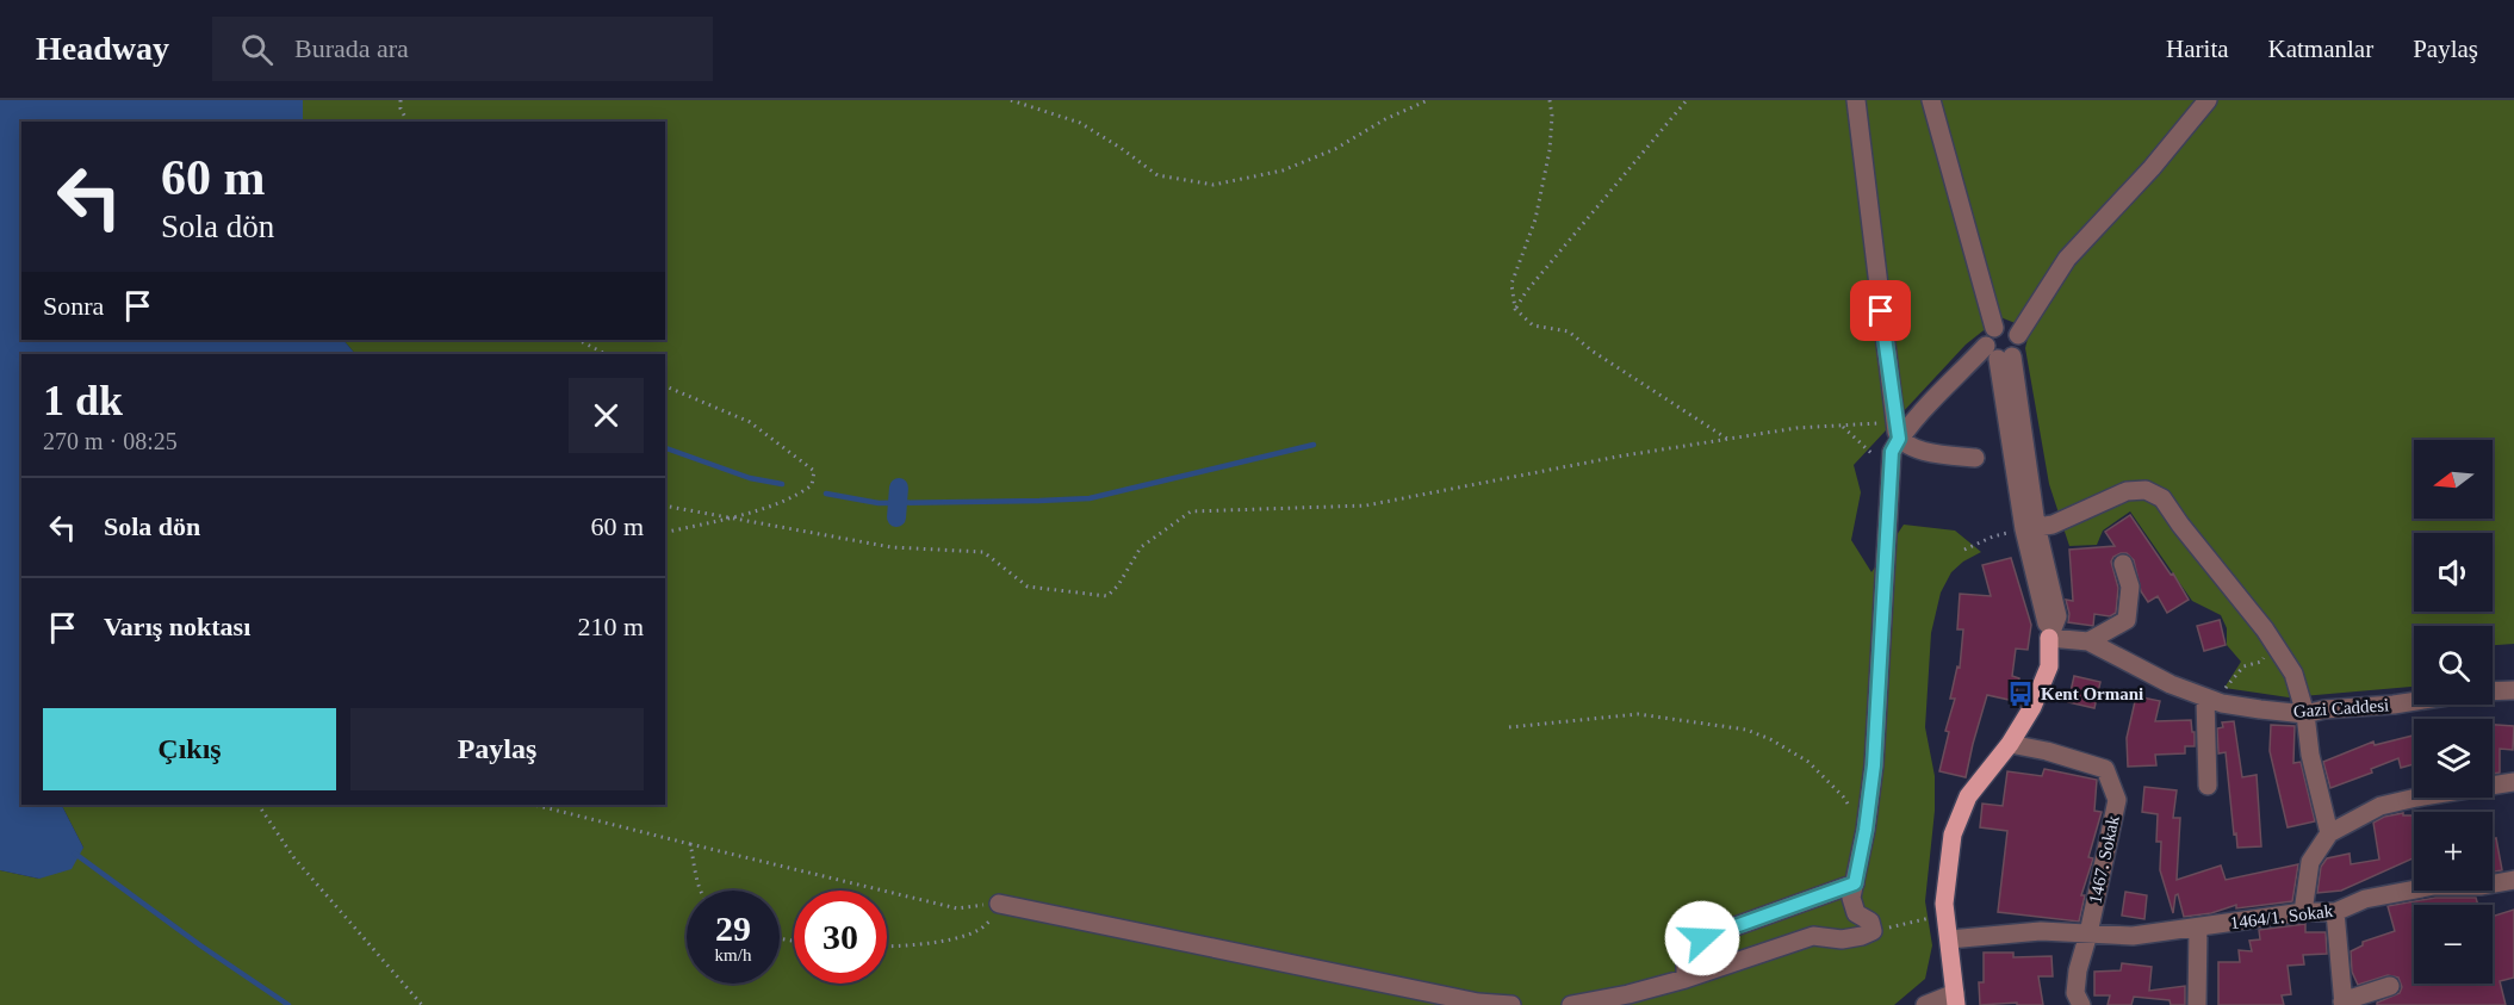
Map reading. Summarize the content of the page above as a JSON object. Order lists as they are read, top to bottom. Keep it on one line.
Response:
{"streets":{"street":["Gazi Caddesi","1467. Sokak","1464/1. Sokak"]},"crossings":[["1467. Sokak","1464/1. Sokak"]],"places":{"bus stop":["Kent Ormani"]},"north":"left","page":{"header":"Headway","search":"Burada ara","nav":["Harita","Katmanlar","Paylaş"],"turn":["60 m","Sola dön"],"then":"Sonra","heading":["1 dk","270 m · 08:25"],"map_buttons":["+","−"],"list":[{"name":"Sola dön","value":"60 m"},{"name":"Varış noktası","value":"210 m"}],"buttons":["Çıkış","Paylaş"],"speed":"29 km/h","limit":"30"}}
